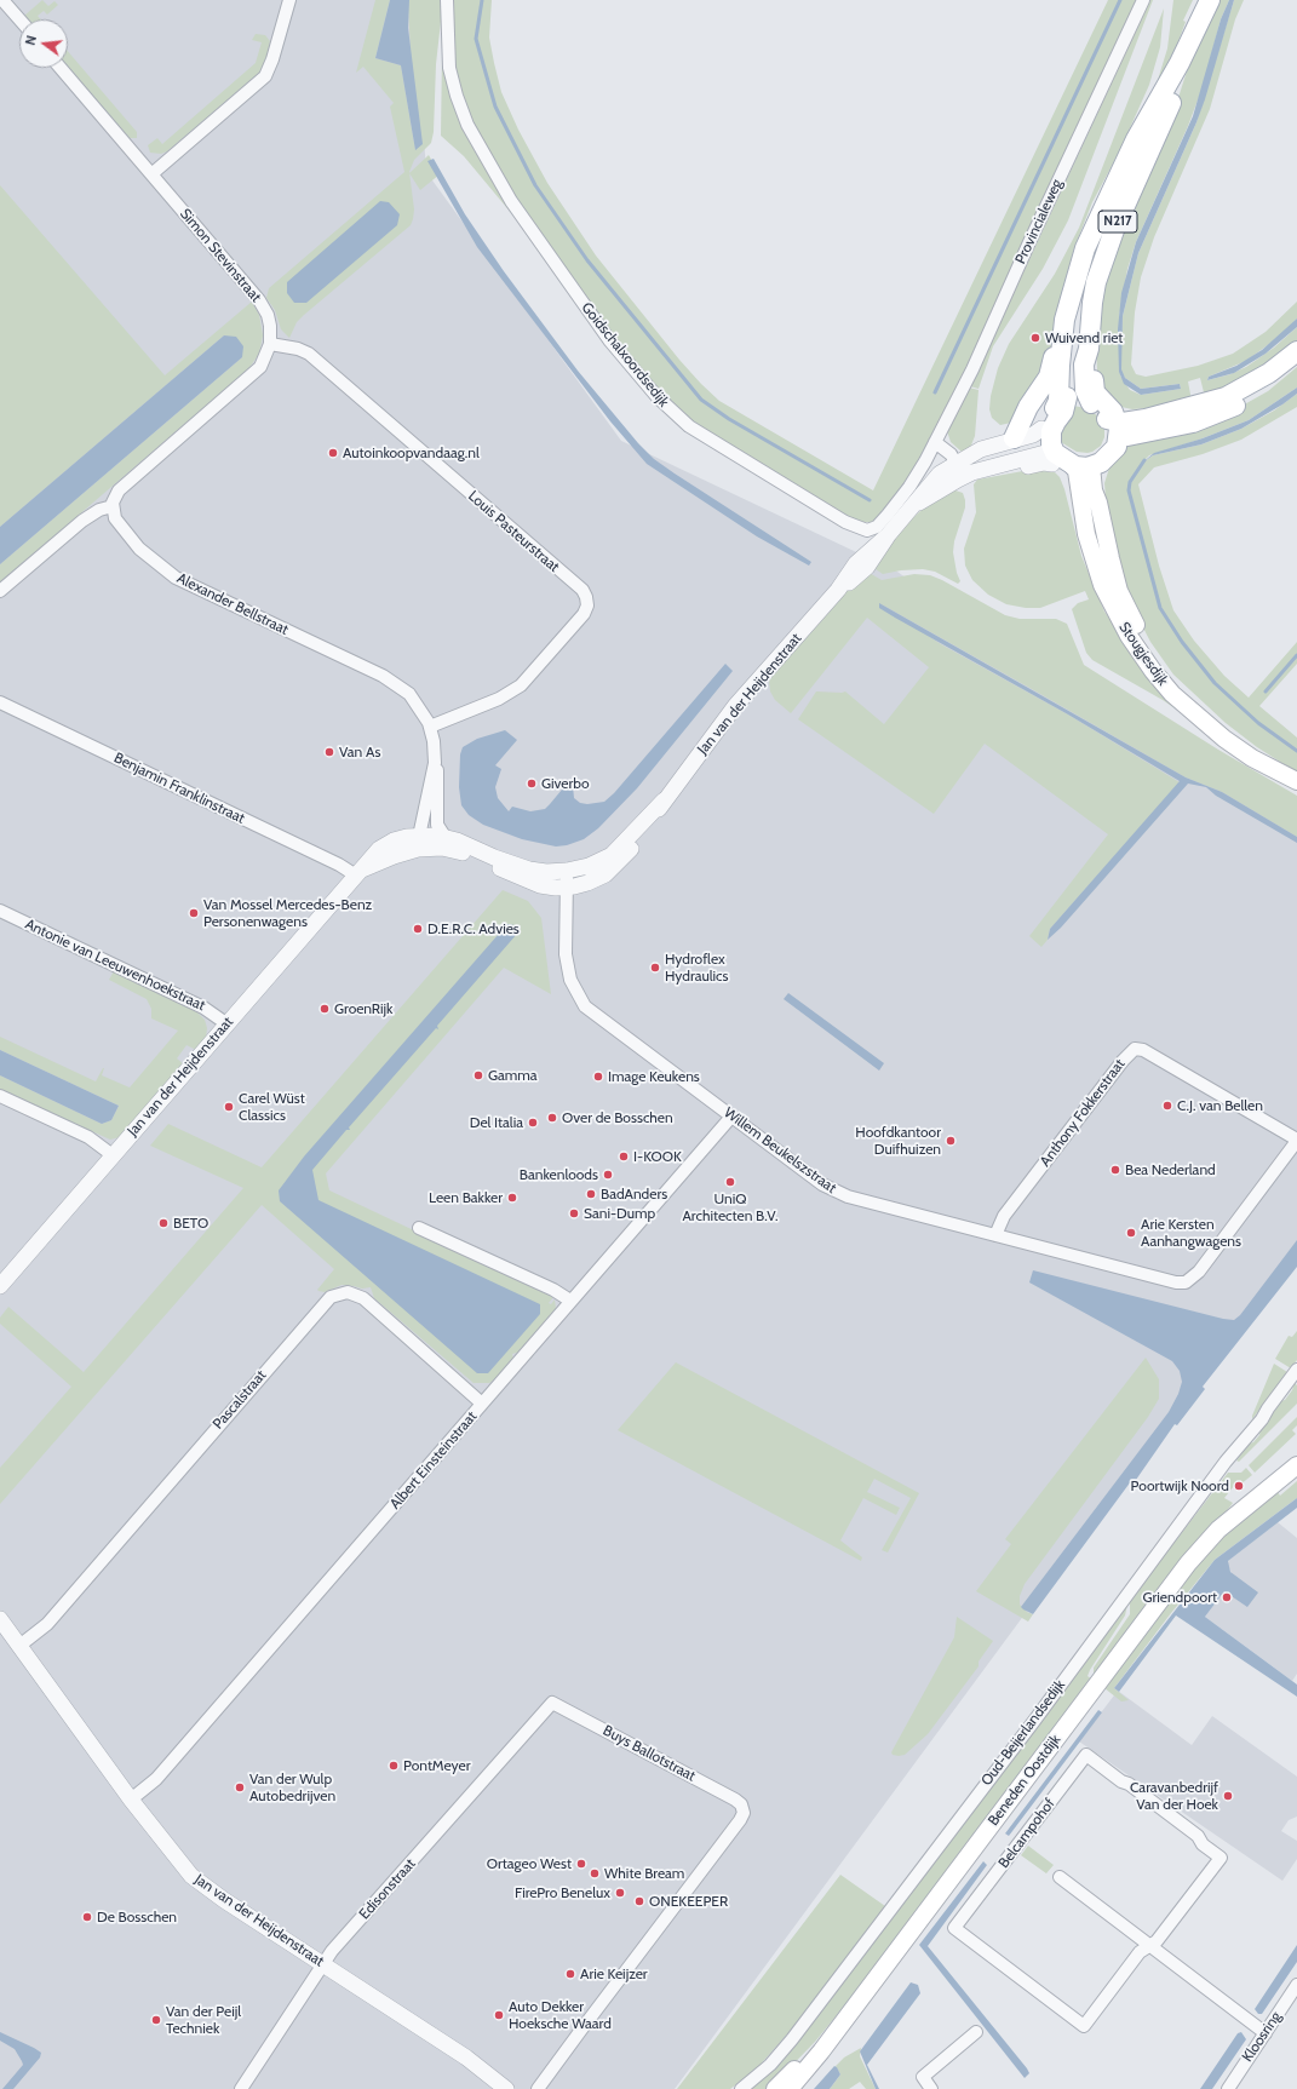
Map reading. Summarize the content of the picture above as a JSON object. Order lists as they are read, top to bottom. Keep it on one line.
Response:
{"streets":{"main road":["N217","Stougjesdijk","Beneden Oostdijk"],"street":["Provincialeweg","Simon Stevinstraat","Goidschalxoordsedijk","Louis Pasteurstraat","Alexander Bellstraat","Jan van der Heijdenstraat","Benjamin Franklinstraat","Antonie van Leeuwenhoekstraat","Anthony Fokkerstraat","Willem Beukelszstraat","Pascalstraat","Albert Einsteinstraat","Oud-Beijerlandsedijk","Buys Ballotstraat","Belcampohof","Edisonstraat","Kloosring"]},"crossings":[["Provincialeweg","Goidschalxoordsedijk"],["N217","Stougjesdijk"],["N217","Jan van der Heijdenstraat"],["Simon Stevinstraat","Louis Pasteurstraat"],["Louis Pasteurstraat","Alexander Bellstraat"],["Alexander Bellstraat","Jan van der Heijdenstraat"],["Stougjesdijk","Jan van der Heijdenstraat"],["Jan van der Heijdenstraat","Benjamin Franklinstraat"],["Jan van der Heijdenstraat","Antonie van Leeuwenhoekstraat"],["Jan van der Heijdenstraat","Willem Beukelszstraat"],["Jan van der Heijdenstraat","Pascalstraat"],["Jan van der Heijdenstraat","Albert Einsteinstraat"],["Jan van der Heijdenstraat","Edisonstraat"],["Anthony Fokkerstraat","Willem Beukelszstraat"],["Willem Beukelszstraat","Albert Einsteinstraat"],["Pascalstraat","Albert Einsteinstraat"],["Buys Ballotstraat","Edisonstraat"]],"places":["Wuivend riet","Autoinkoopvandaag.nl","Van As","Giverbo","Van Mossel Mercedes-Benz Personenwagens","D.E.R.C. Advies","Hydroflex Hydraulics","GroenRijk","Gamma","Image Keukens","C.J. van Bellen","Carel Wüst Classics","Over de Bosschen","Del Italia","Hoofdkantoor Duifhuizen","I-KOOK","Bea Nederland","Bankenloods","UniQ Architecten B.V.","BadAnders","Leen Bakker","Sani-Dump","BETO","Arie Kersten Aanhangwagens","Poortwijk Noord","Griendpoort","PontMeyer","Van der Wulp Autobedrijven","Caravanbedrijf Van der Hoek","Ortageo West","White Bream","FirePro Benelux","ONEKEEPER","De Bosschen","Arie Keijzer","Auto Dekker Hoeksche Waard","Van der Peijl Techniek"],"north":"left"}
